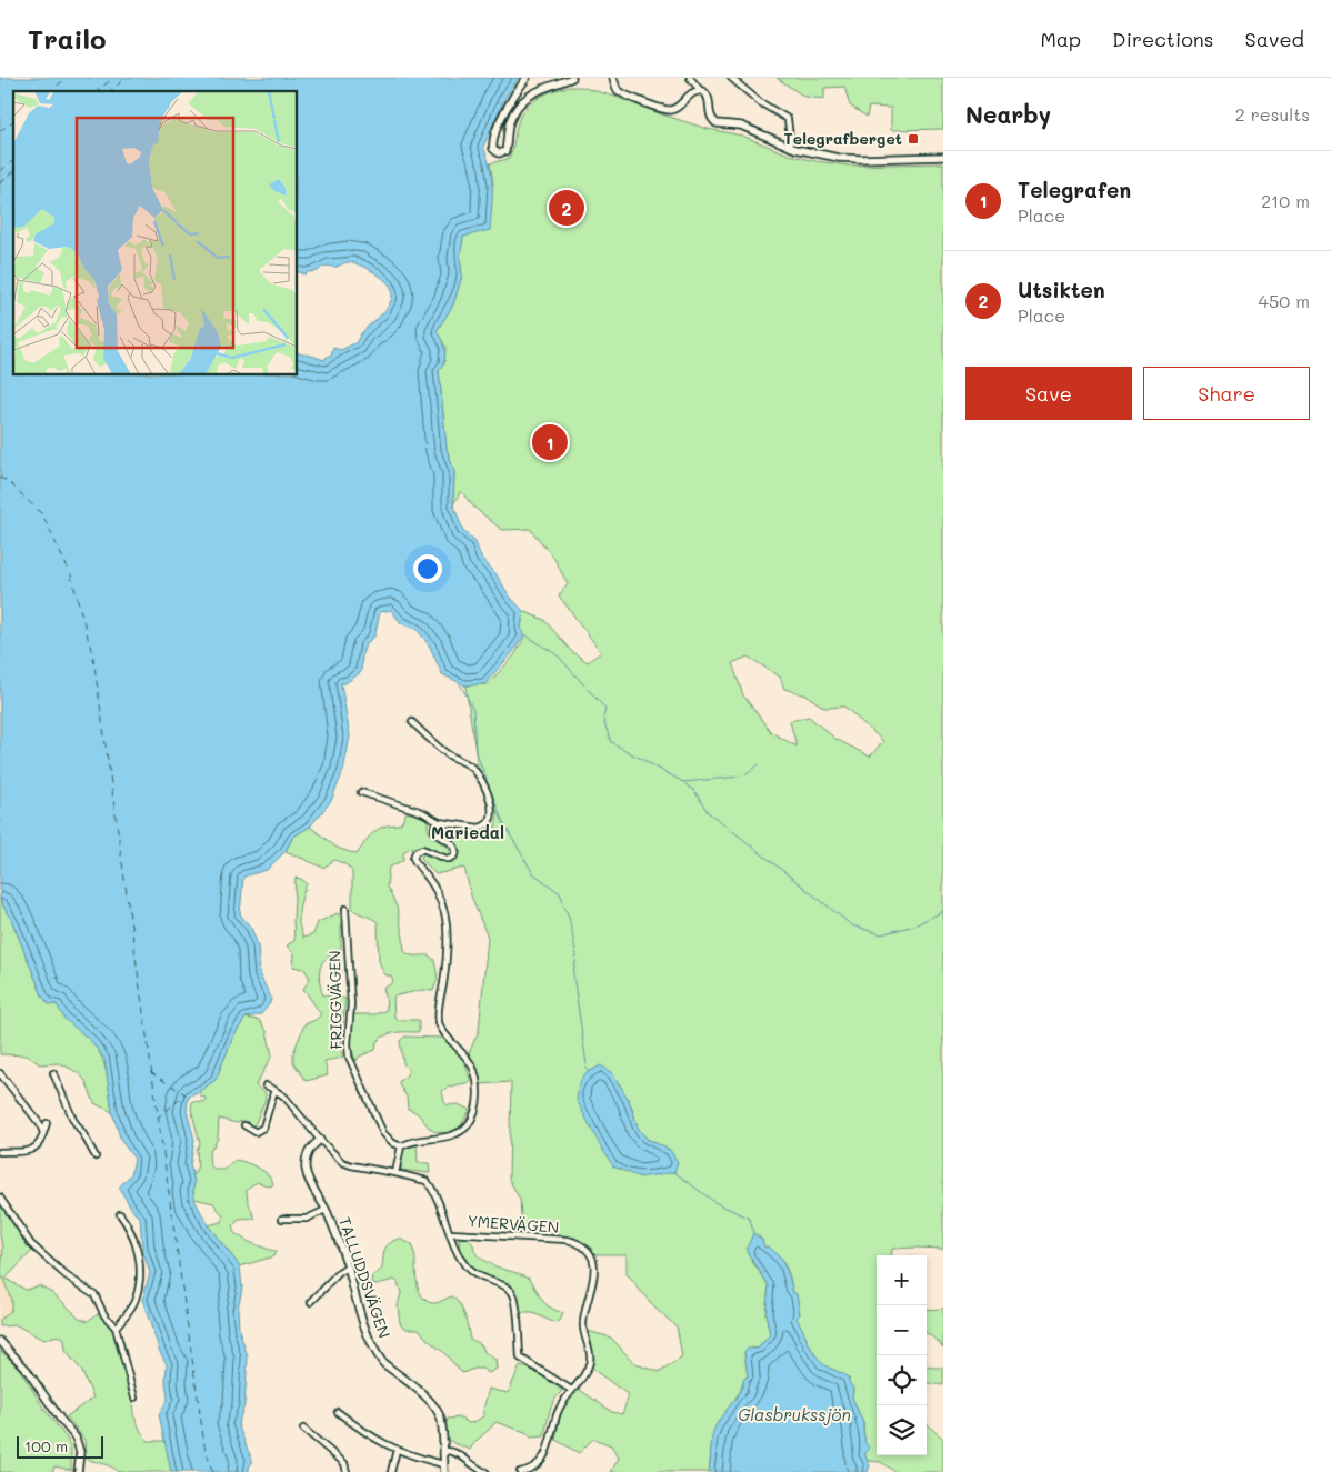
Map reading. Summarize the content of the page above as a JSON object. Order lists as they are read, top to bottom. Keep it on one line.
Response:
{"streets":{"street":["FRIGGVÄGEN","YMERVÄGEN","TALLUDDSVÄGEN"]},"districts":["Mariedal"],"water":["Glasbrukssjön"],"places":{"transit":["Telegrafberget"]},"scale_bar":"100 m","page":{"header":"Trailo","nav":["Map","Directions","Saved"],"heading":["Nearby","2 results"],"list":[{"mark":"1","name":"Telegrafen","note":"Place","value":"210 m"},{"mark":"2","name":"Utsikten","note":"Place","value":"450 m"}],"pins":["2","1"],"buttons":["Save","Share"],"map_buttons":["+","−"],"scale":"100 m"}}
